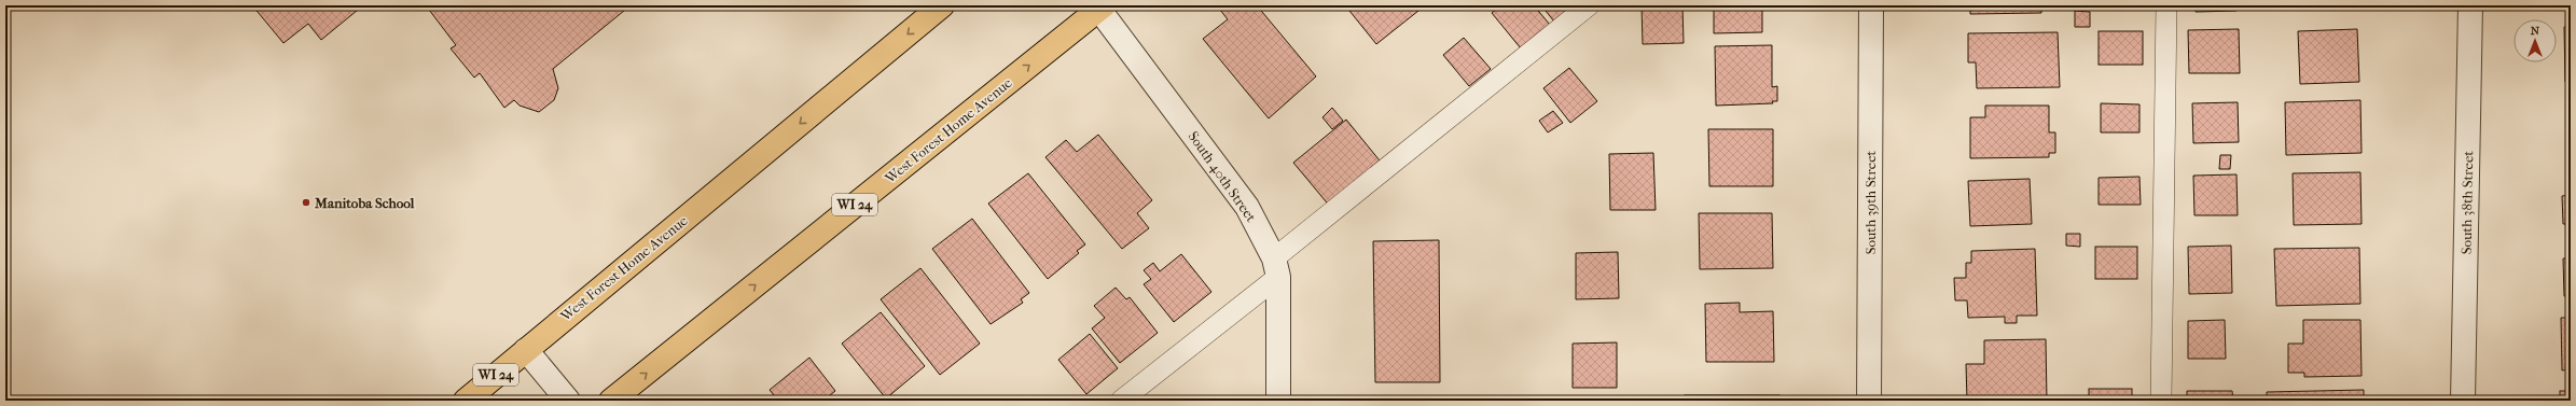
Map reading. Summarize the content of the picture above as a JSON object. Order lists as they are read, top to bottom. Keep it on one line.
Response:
{"streets":{"main road":["West Forest Home Avenue","WI 24"],"street":["South 40th Street","South 39th Street","South 38th Street"]},"crossings":[["West Forest Home Avenue","South 40th Street"]],"places":["Manitoba School"],"north":"top"}
